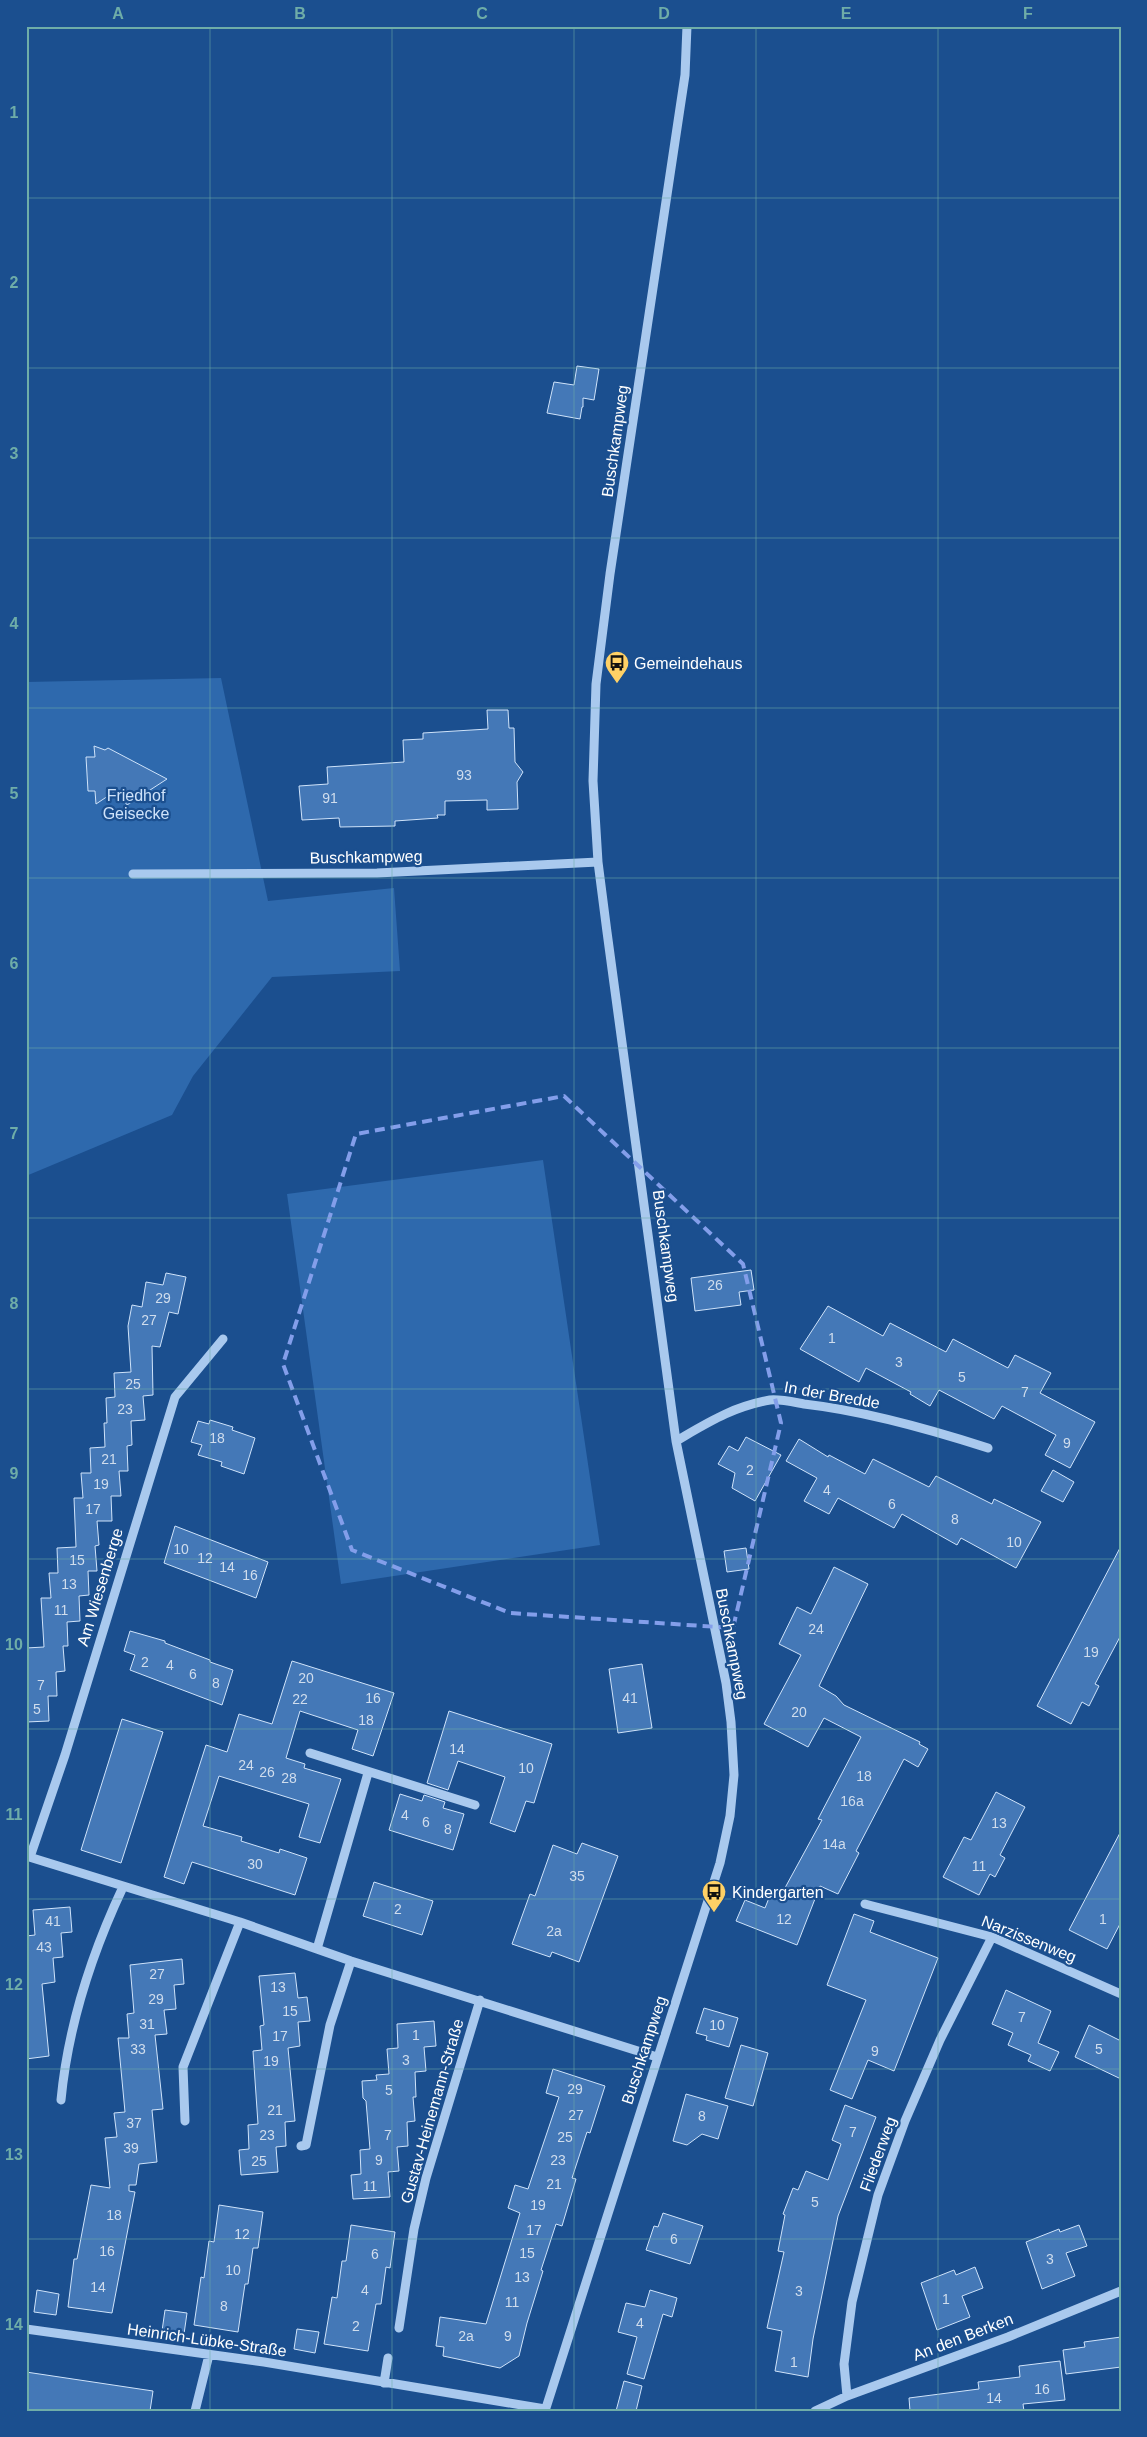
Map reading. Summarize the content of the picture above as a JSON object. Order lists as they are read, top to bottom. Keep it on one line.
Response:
{"streets":{"street":["Buschkampweg","In der Bredde","Am Wiesenberge","Narzissenweg","Gustav-Heinemann-Straße","Fliederweg","An den Berken","Heinrich-Lübke-Straße"]},"crossings":[["Buschkampweg","In der Bredde"],["Buschkampweg","Gustav-Heinemann-Straße"],["Buschkampweg","Heinrich-Lübke-Straße"],["Am Wiesenberge","Gustav-Heinemann-Straße"],["Narzissenweg","Fliederweg"],["Fliederweg","An den Berken"]],"parks":["Friedhof Geisecke"],"places":{"bus stop":["Gemeindehaus","Kindergarten"]},"house_numbers":["93","91","26","29","27","1","3","5","25","7","23","18","9","21","2","19","4","6","17","8","10","10","12","15","14","16","13","11","24","19","2","4","6","20","8","7","16","41","22","5","20","18","14","24","10","26","18","28","16a","4","6","13","8","14a","30","11","35","2","12","1","41","2a","43","27","13","29","15","7","31","10","1","17","33","5","9","3","19","29","5","21","27","8","37","7","23","7","25","39","9","23","25","21","11","5","19","18","17","12","6","16","15","6","3","10","13","14","4","3","1","11","8","4","2","2a","9","1","16","14"],"grid":{"columns":["A","B","C","D","E","F"],"rows":["1","2","3","4","5","6","7","8","9","10","11","12","13","14"]}}
